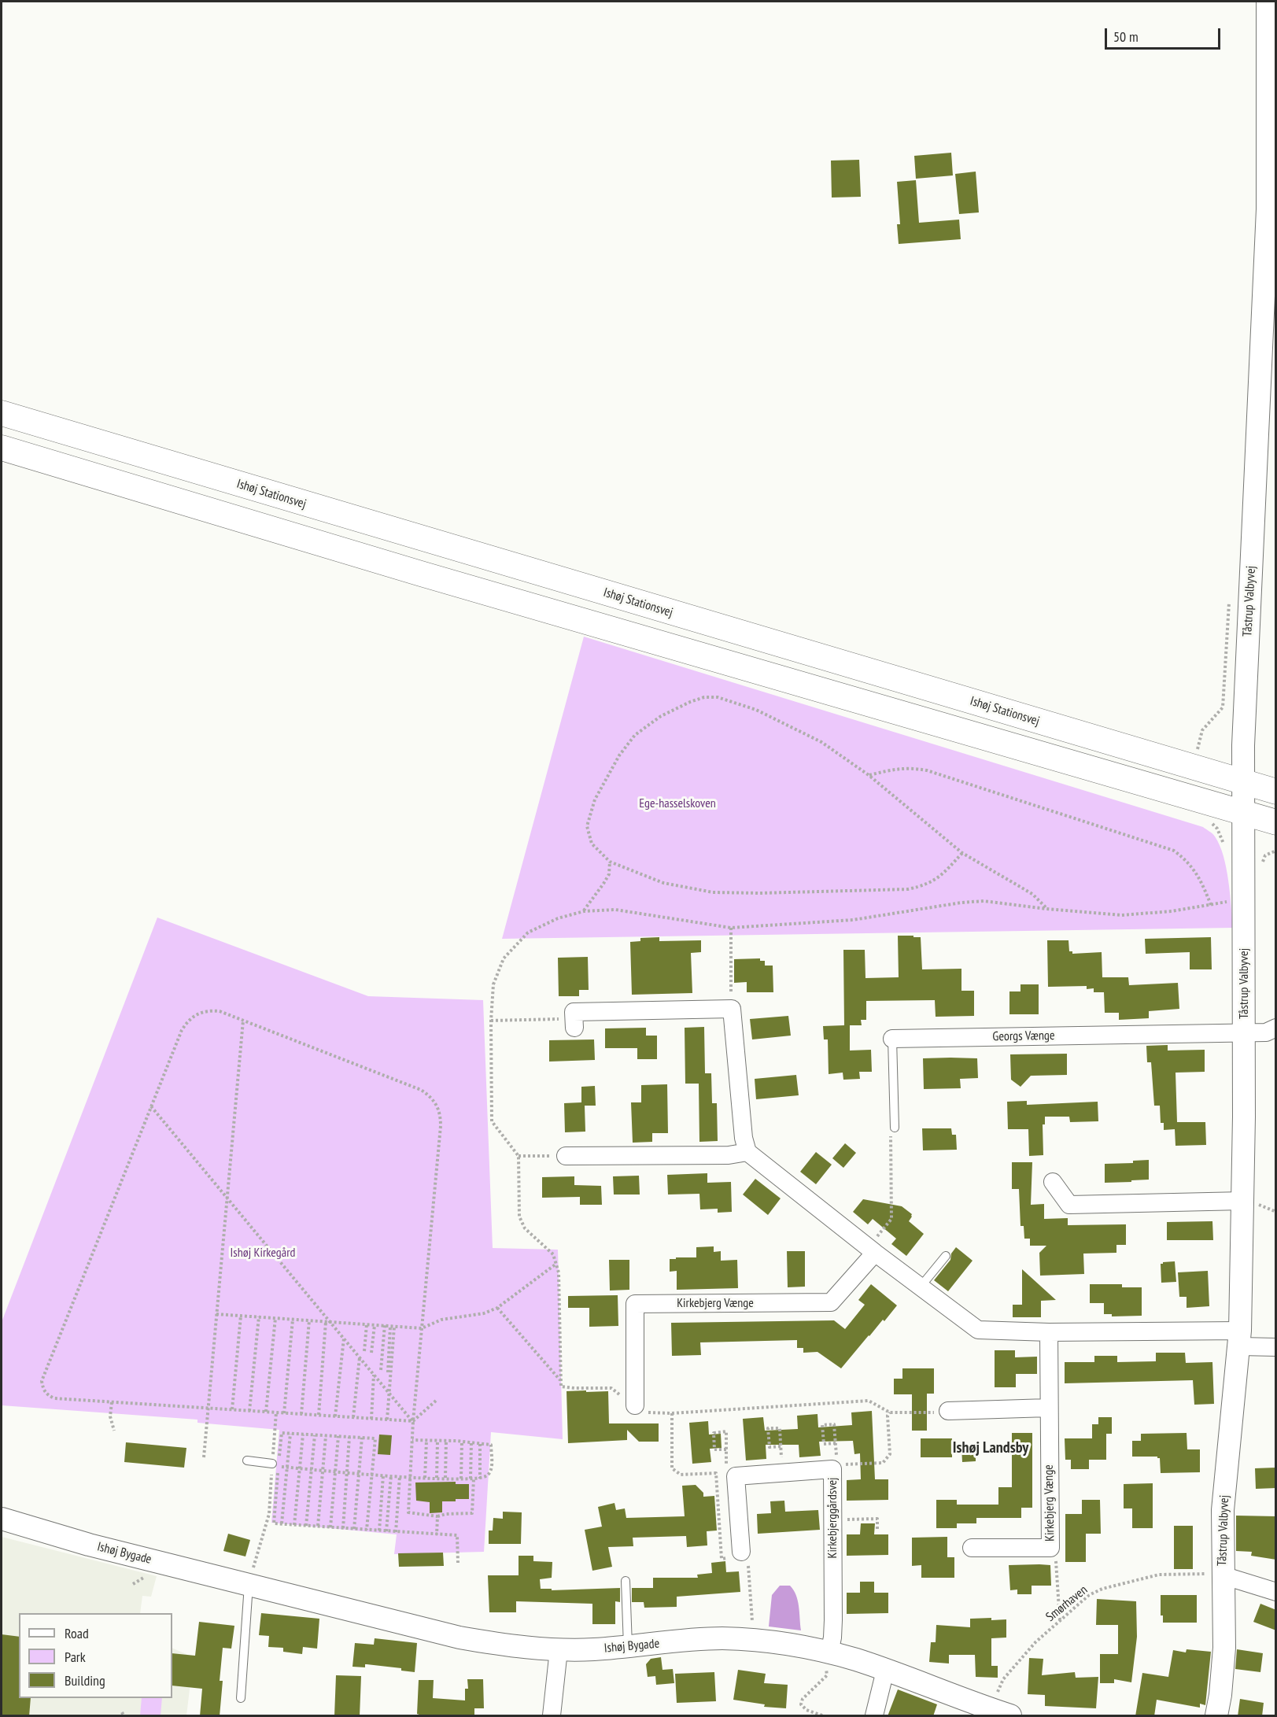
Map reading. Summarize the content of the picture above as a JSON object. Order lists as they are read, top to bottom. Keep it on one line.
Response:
{"streets":{"main road":["Ishøj Stationsvej"],"street":["Tåstrup Valbyvej","Georgs Vænge","Kirkebjerg Vænge","Kirkebjerggårdsvej","Ishøj Bygade"],"path":["Smørhaven"]},"crossings":[["Ishøj Stationsvej","Tåstrup Valbyvej"],["Tåstrup Valbyvej","Georgs Vænge"],["Tåstrup Valbyvej","Smørhaven"],["Kirkebjerggårdsvej","Ishøj Bygade"],["Ishøj Bygade","Smørhaven"]],"districts":["Ishøj Landsby"],"parks":["Ege-hasselskoven","Ishøj Kirkegård"],"legend":["Road","Park","Building"],"scale_bar":"50 m"}
